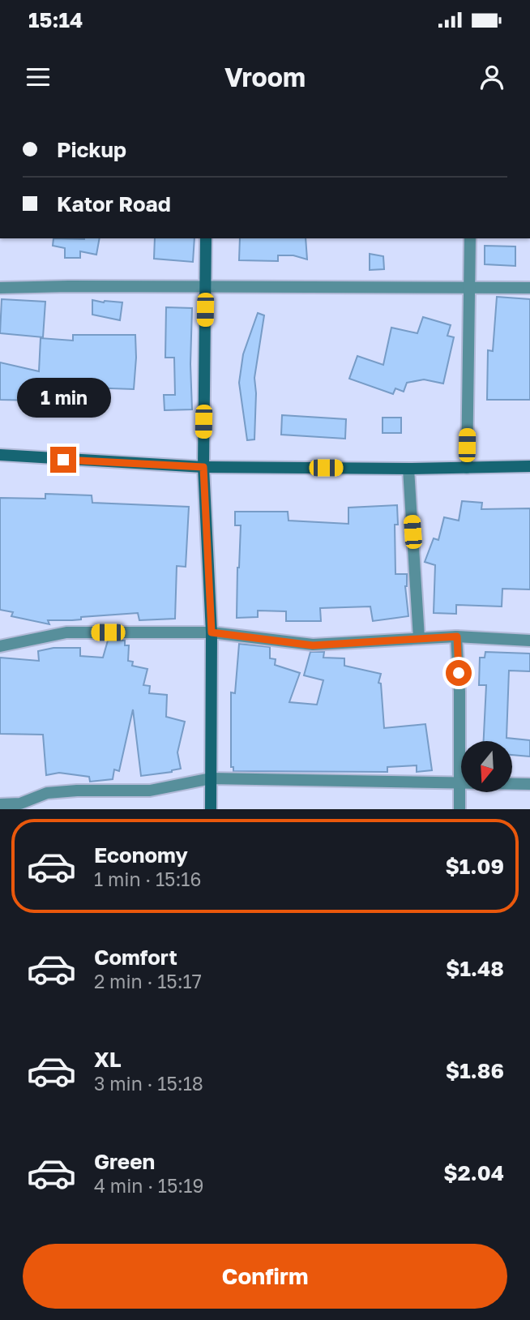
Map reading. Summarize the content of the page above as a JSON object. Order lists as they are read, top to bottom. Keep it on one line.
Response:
{"north":"bottom","page":{"status":"15:14","header":"Vroom","banner":["Pickup","Kator Road"],"bubble":"1 min","list":[{"name":"Economy","note":"1 min · 15:16","value":"$1.09"},{"name":"Comfort","note":"2 min · 15:17","value":"$1.48"},{"name":"XL","note":"3 min · 15:18","value":"$1.86"},{"name":"Green","note":"4 min · 15:19","value":"$2.04"}],"buttons":"Confirm"}}
